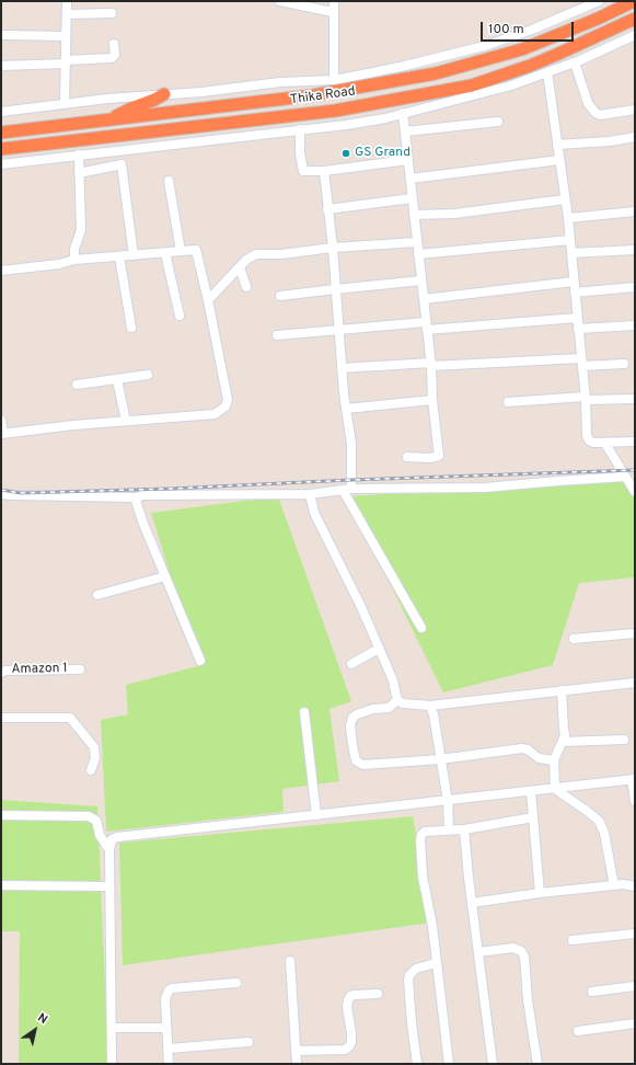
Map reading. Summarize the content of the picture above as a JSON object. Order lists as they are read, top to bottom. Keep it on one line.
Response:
{"streets":{"highway":["Thika Road"],"street":["Amazon 1"]},"places":["GS Grand"],"scale_bar":"100 m","north":"top right"}
